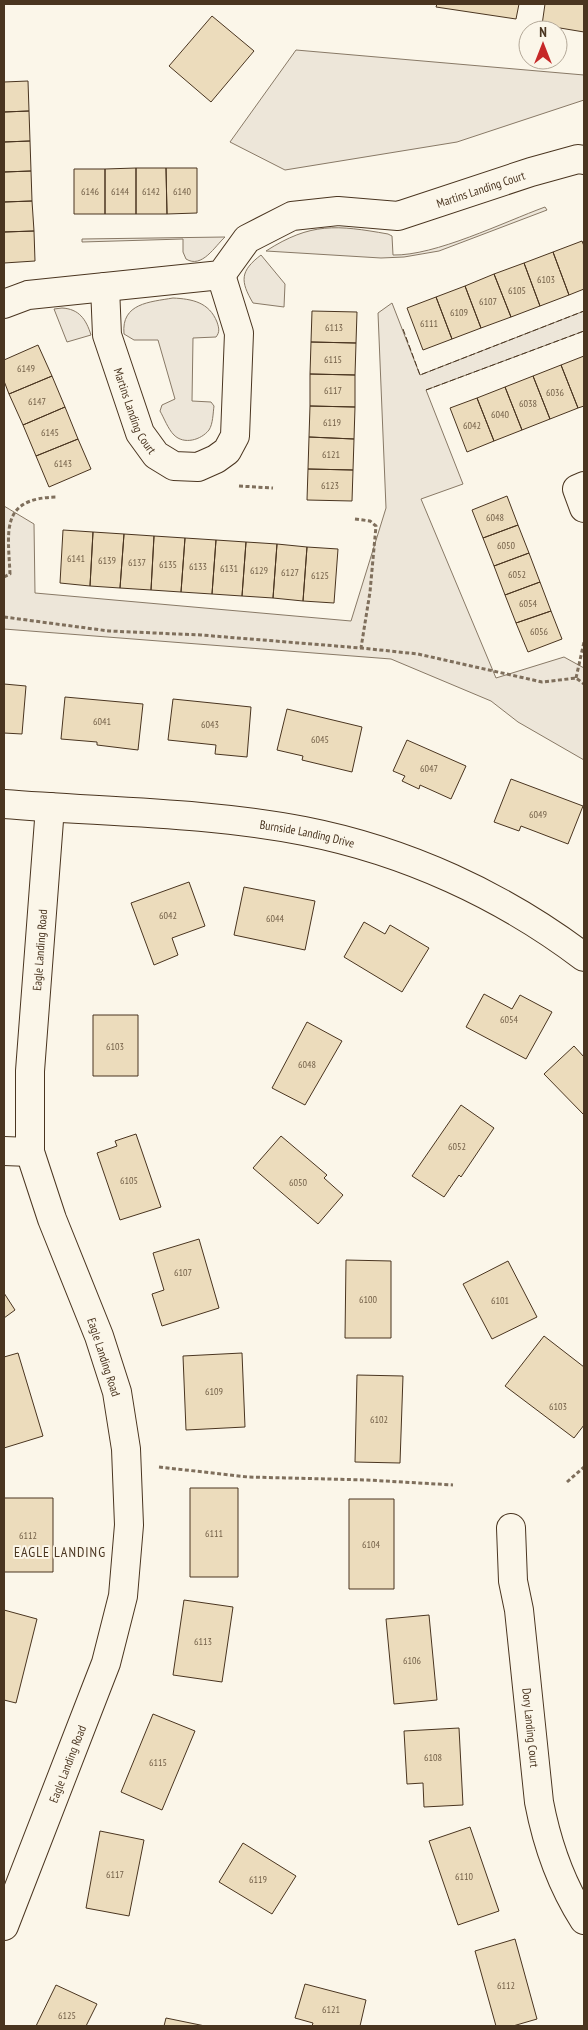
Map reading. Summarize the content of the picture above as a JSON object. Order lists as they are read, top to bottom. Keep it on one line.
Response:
{"streets":{"street":["Martins Landing Court","Burnside Landing Drive","Eagle Landing Road","Dory Landing Court"]},"crossings":[["Burnside Landing Drive","Eagle Landing Road"]],"districts":["EAGLE LANDING"],"house_numbers":["6146","6144","6142","6140","6103","6105","6107","6109","6111","6113","6115","6149","6117","6036","6147","6038","6040","6119","6042","6145","6121","6143","6123","6048","6050","6141","6139","6137","6135","6133","6131","6129","6127","6052","6125","6054","6056","6041","6043","6045","6047","6049","6042","6044","6054","6103","6048","6052","6105","6050","6107","6100","6101","6109","6103","6102","6111","6112","6104","6113","6106","6108","6115","6117","6110","6119","6112","6121","6125"],"north":"top"}
